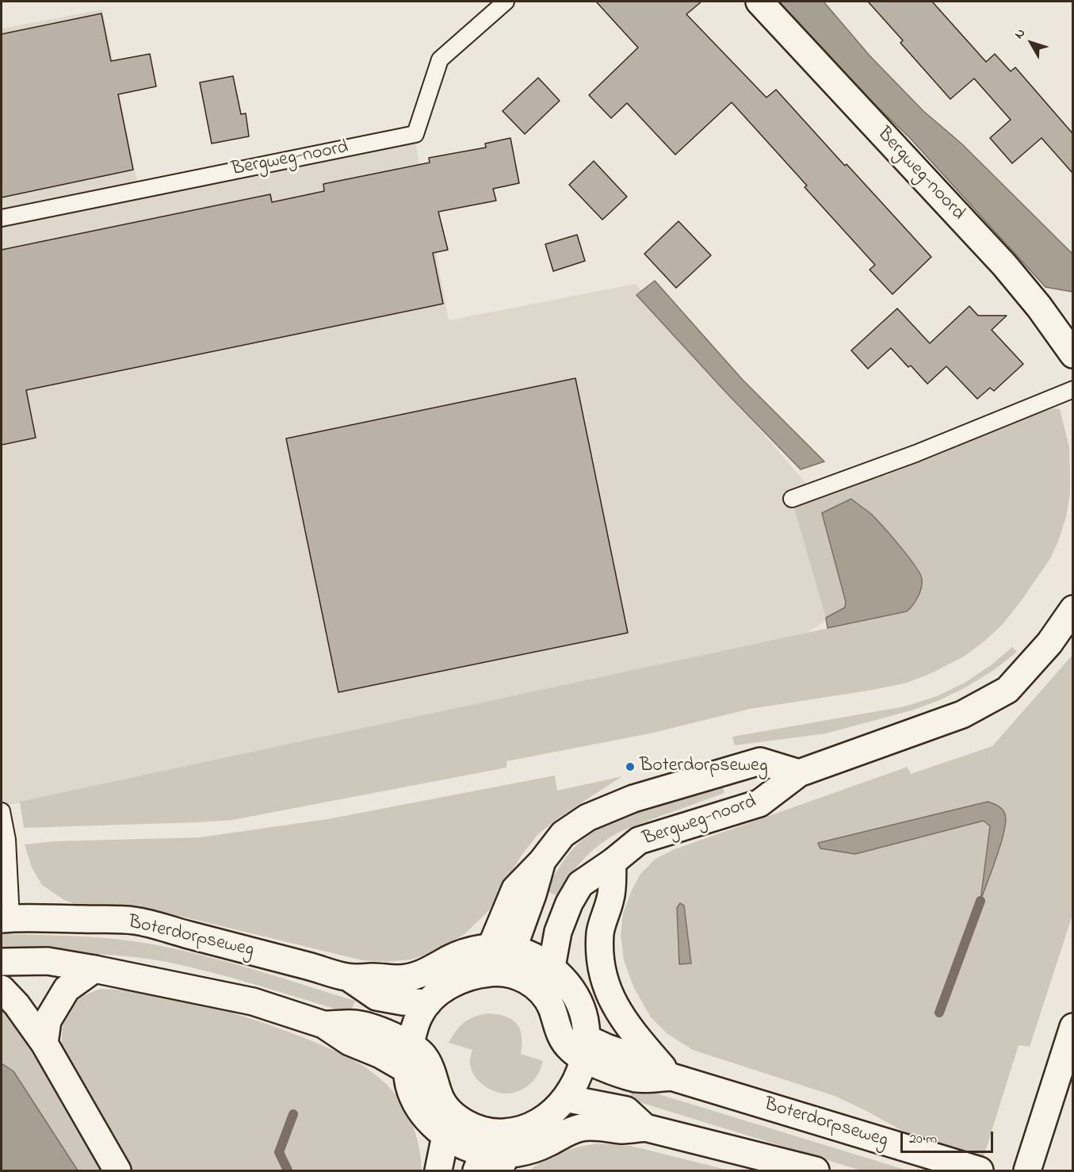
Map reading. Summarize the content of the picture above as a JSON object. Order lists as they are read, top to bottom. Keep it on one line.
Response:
{"streets":{"main road":["Bergweg-noord","Boterdorpseweg"]},"crossings":[["Bergweg-noord","Boterdorpseweg"]],"places":["Boterdorpseweg"],"scale_bar":"20 m","north":"top left"}
